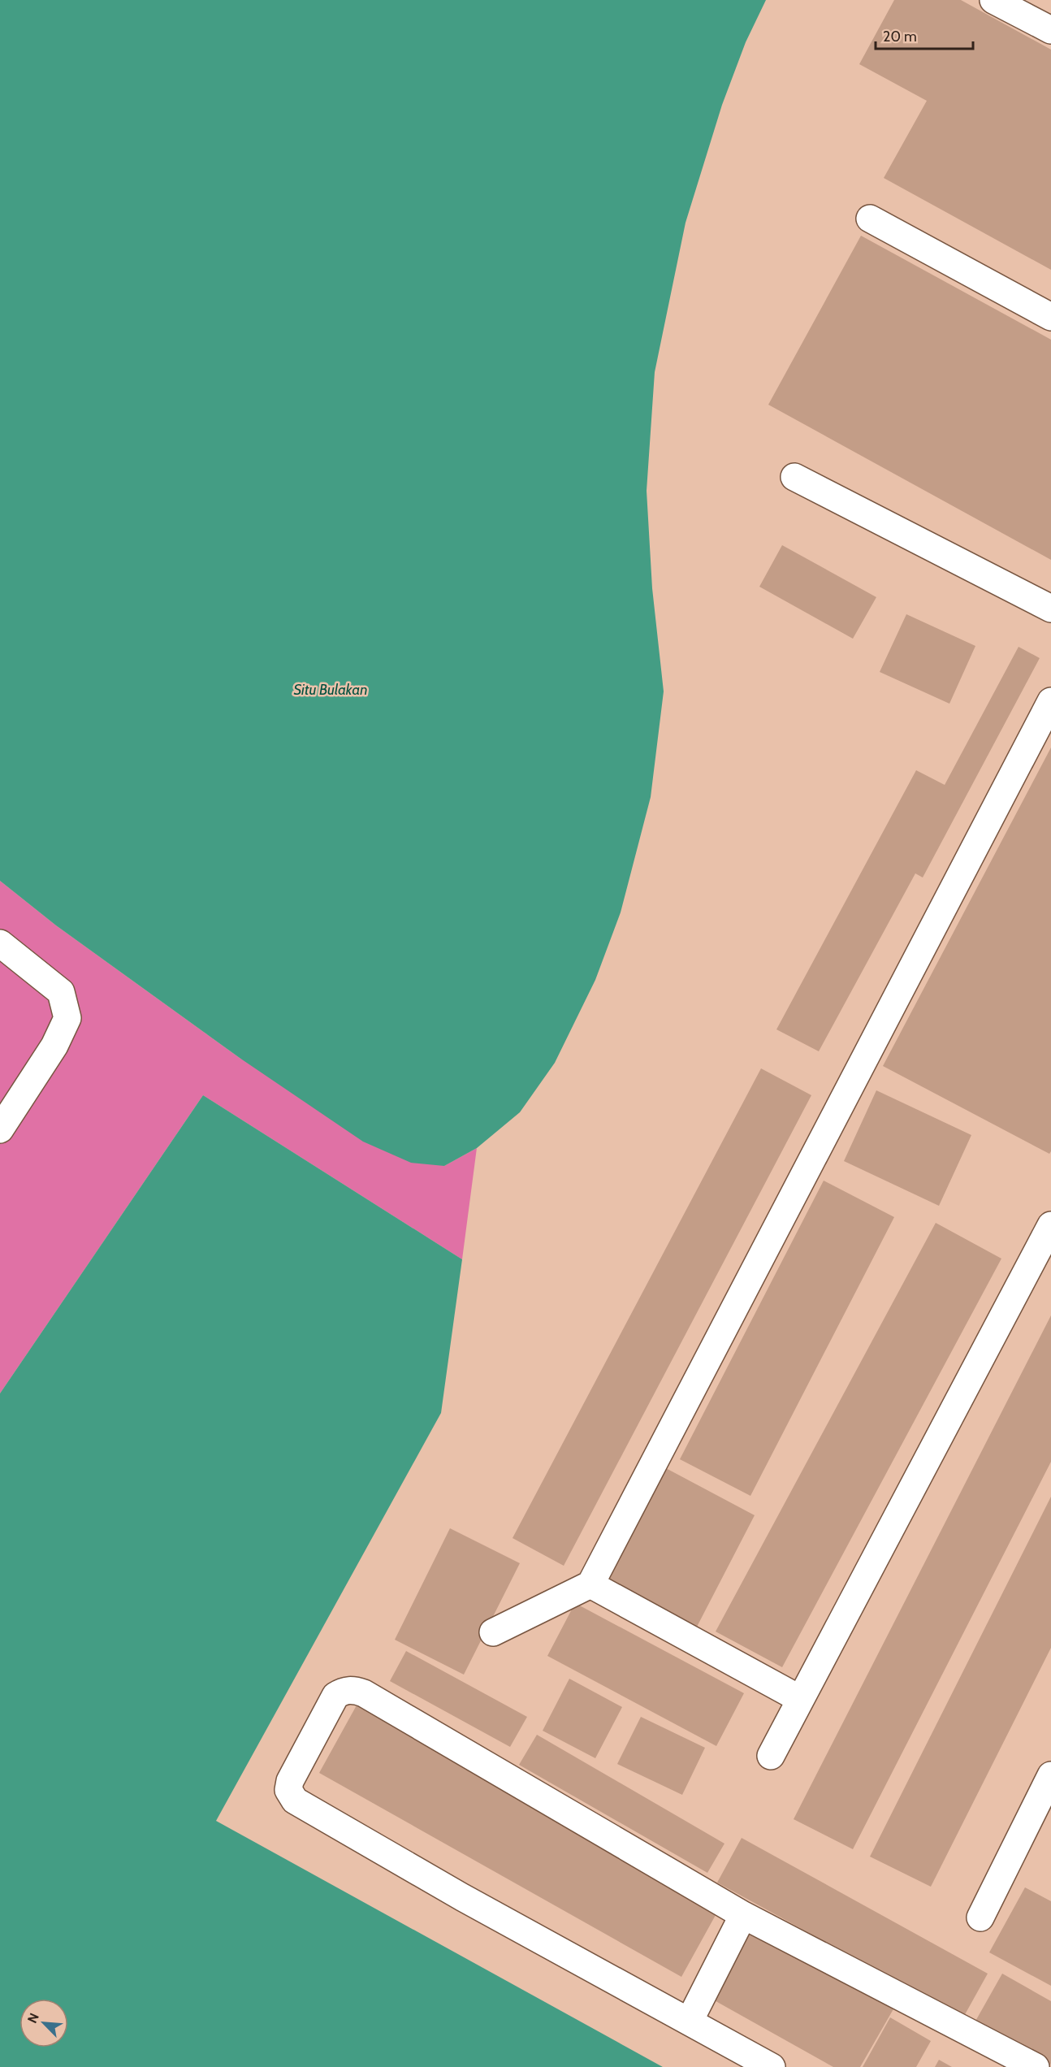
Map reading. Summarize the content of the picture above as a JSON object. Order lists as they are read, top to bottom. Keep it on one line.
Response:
{"water":["Situ Bulakan"],"scale_bar":"20 m","north":"top left"}
